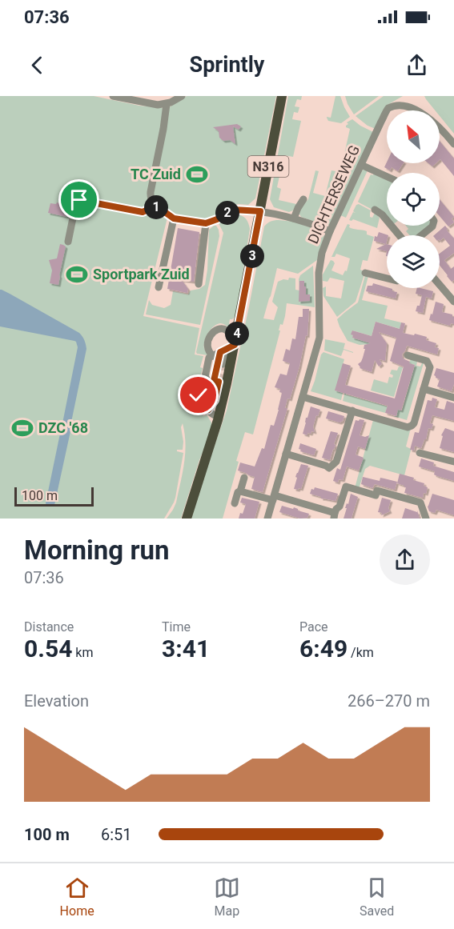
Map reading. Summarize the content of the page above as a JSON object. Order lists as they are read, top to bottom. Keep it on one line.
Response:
{"streets":{"main road":["N316"],"street":["DICHTERSEWEG"]},"places":{"sports":["TC Zuid","Sportpark Zuid","DZC '68"]},"scale_bar":"100 m","north":"top left","page":{"status":"07:36","header":"Sprintly","pins":["1","2","3","4"],"scale":"100 m","heading":["Morning run","07:36"],"stats":[["Distance","0.54 km"],["Time","3:41"],["Pace","6:49 /km"]],"chart":["Elevation","266–270 m"],"list":[{"name":"100 m","note":"6:51"}],"tabs":["Home","Map","Saved"]}}
